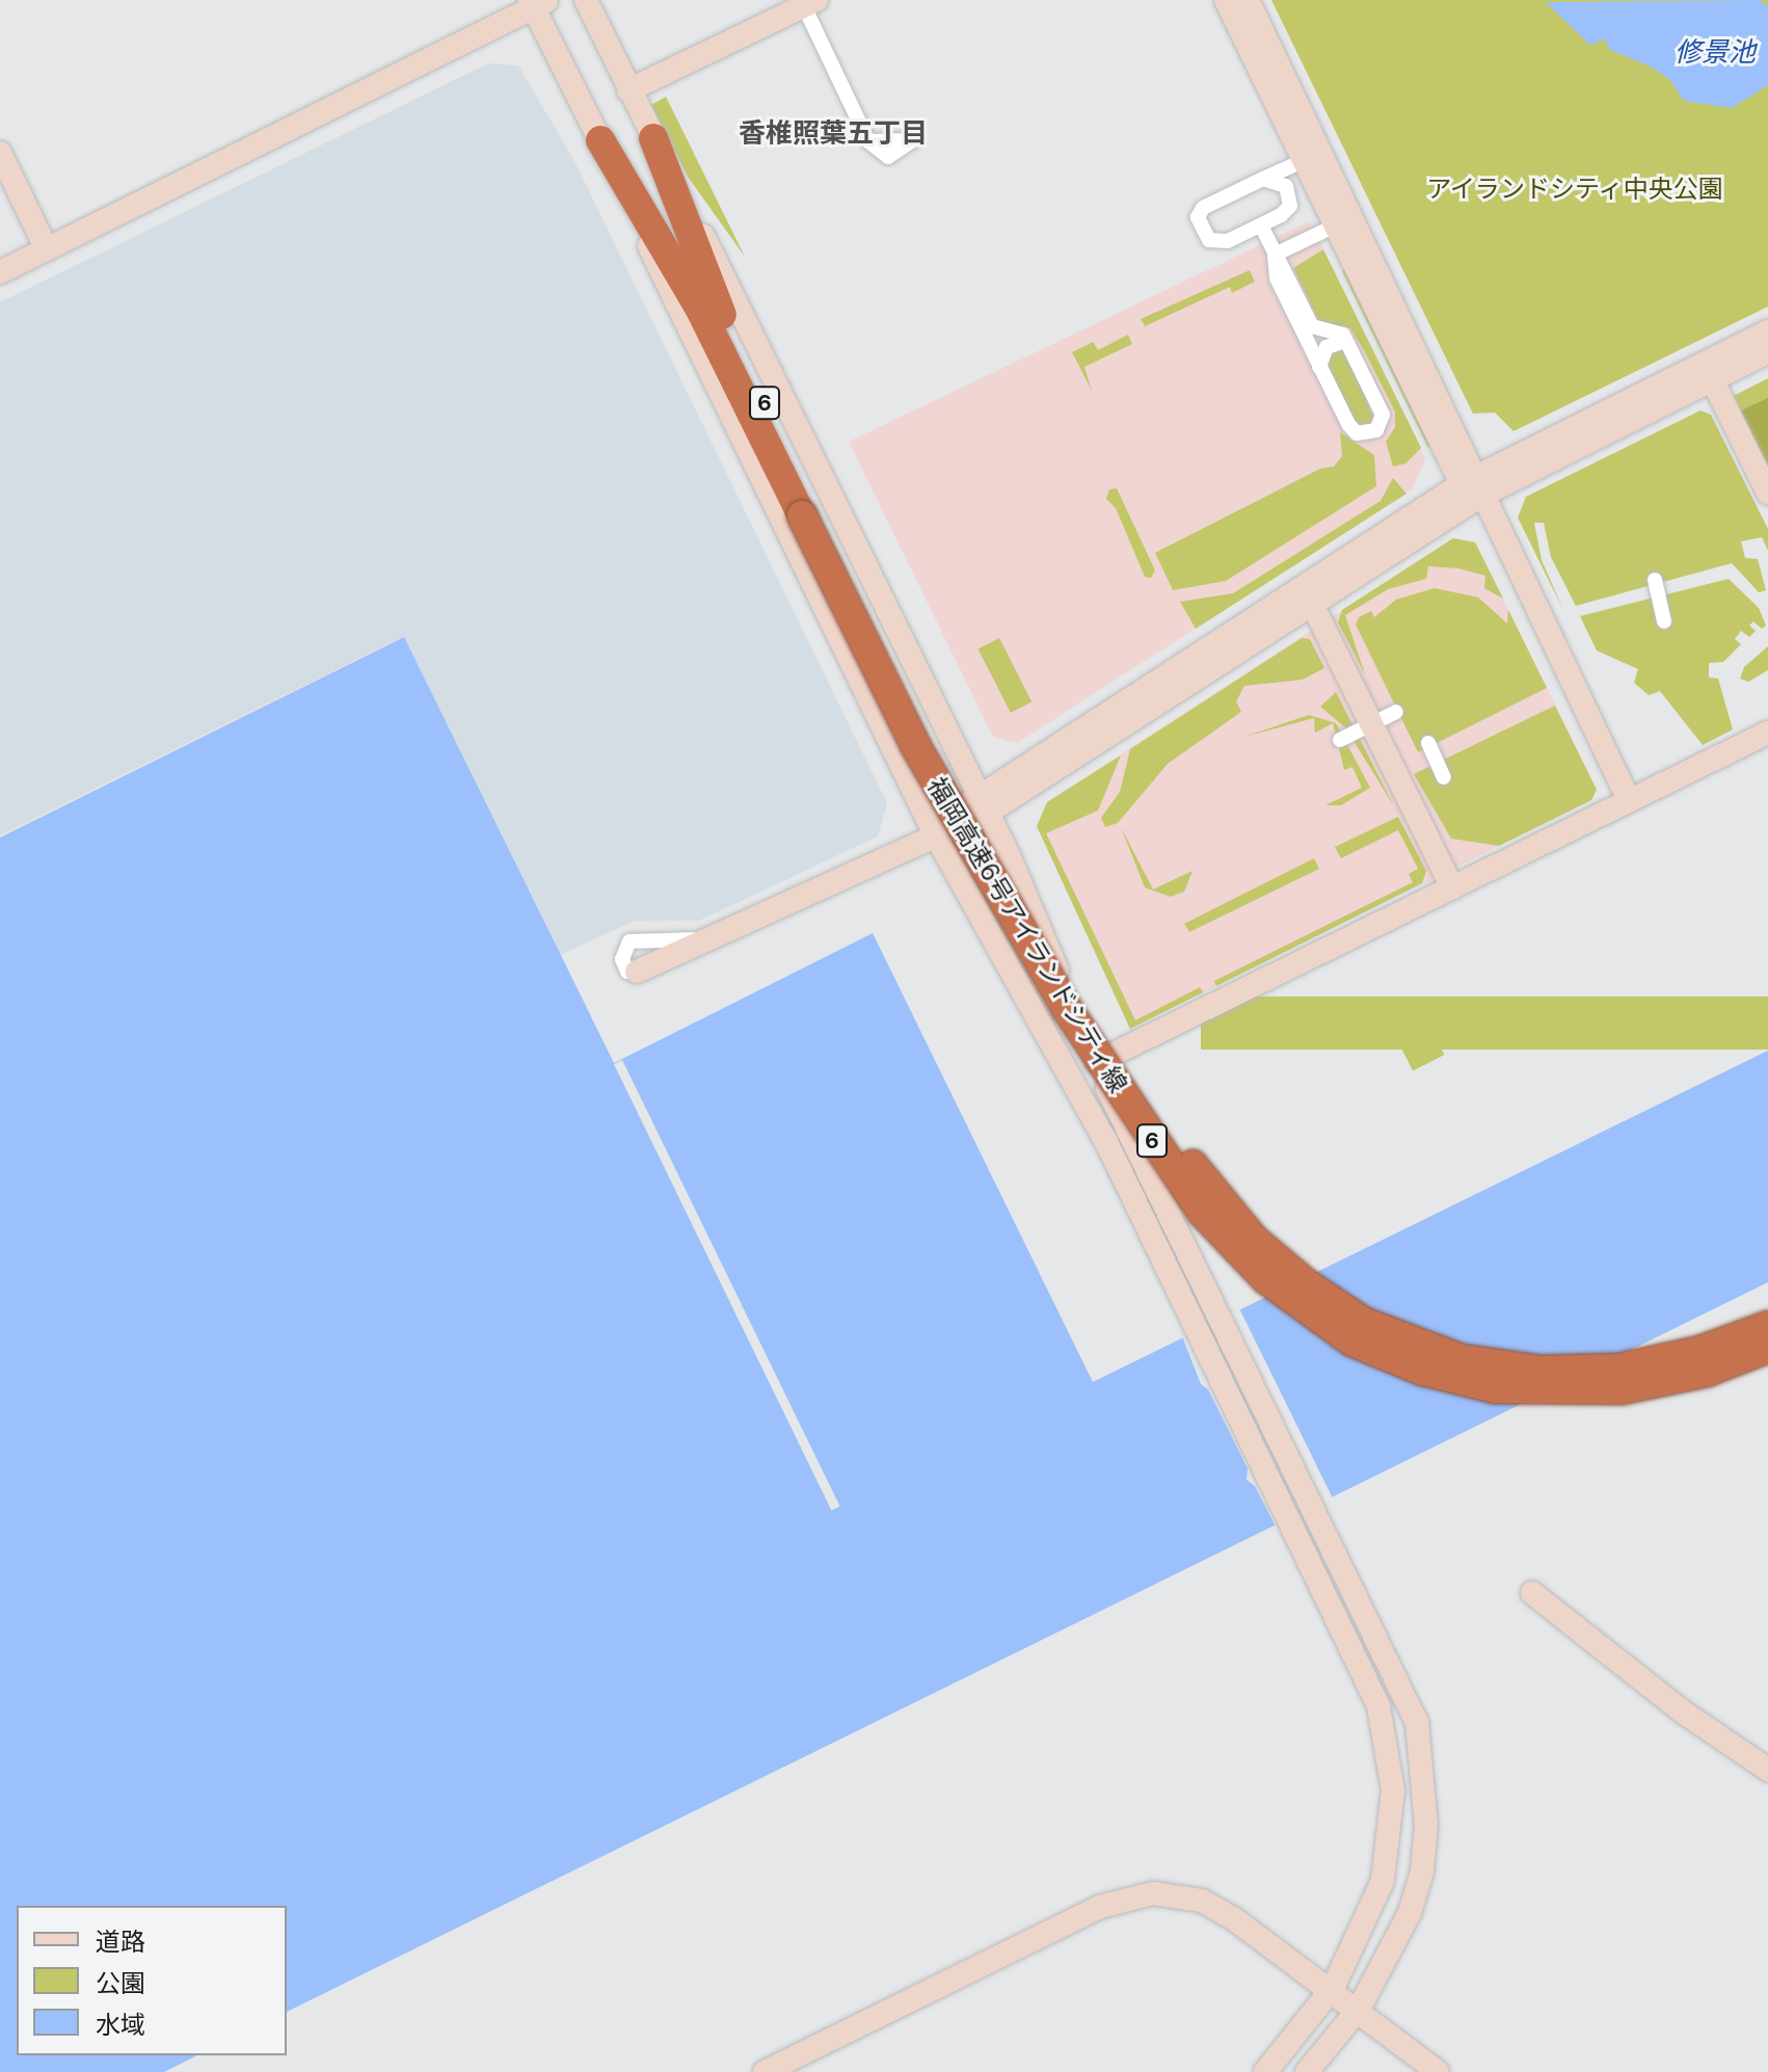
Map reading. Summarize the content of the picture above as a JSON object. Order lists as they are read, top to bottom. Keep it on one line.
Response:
{"streets":{"highway":["6","福岡高速6号アイランドシティ線"]},"districts":["香椎照葉五丁目"],"water":["修景池"],"parks":["アイランドシティ中央公園"],"legend":["道路","公園","水域"]}
